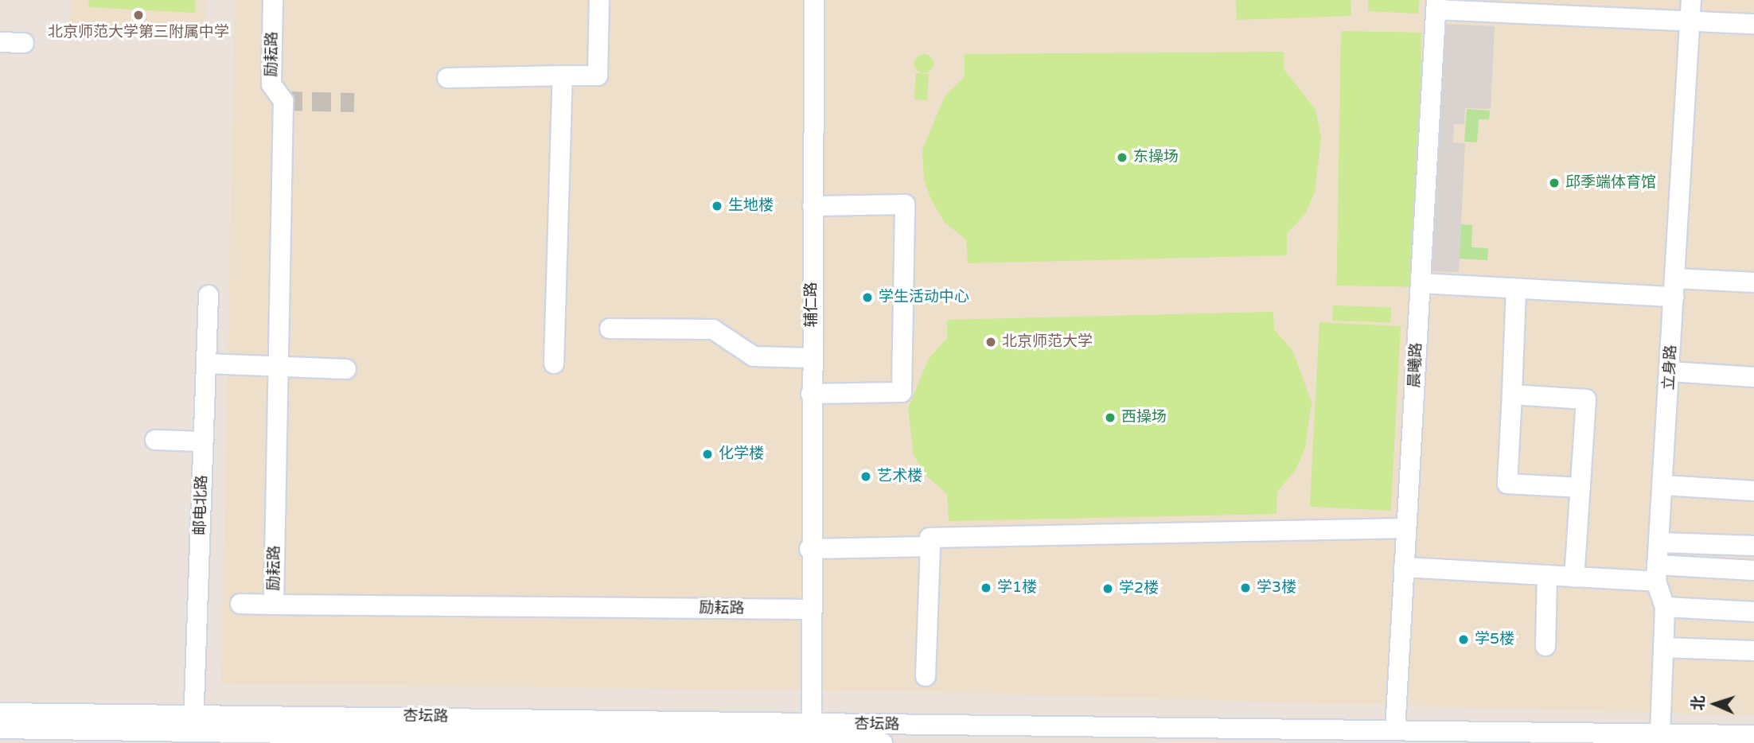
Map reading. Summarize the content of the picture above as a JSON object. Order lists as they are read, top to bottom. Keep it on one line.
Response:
{"streets":{"street":["励耘路","辅仁路","晨曦路","立身路","邮电北路","杏坛路"]},"crossings":[["励耘路","辅仁路"],["辅仁路","杏坛路"],["晨曦路","杏坛路"],["立身路","杏坛路"],["邮电北路","杏坛路"]],"places":["北京师范大学第三附属中学","东操场","邱季端体育馆","生地楼","学生活动中心","北京师范大学","西操场","化学楼","艺术楼","学1楼","学3楼","学2楼","学5楼"],"north":"left"}
